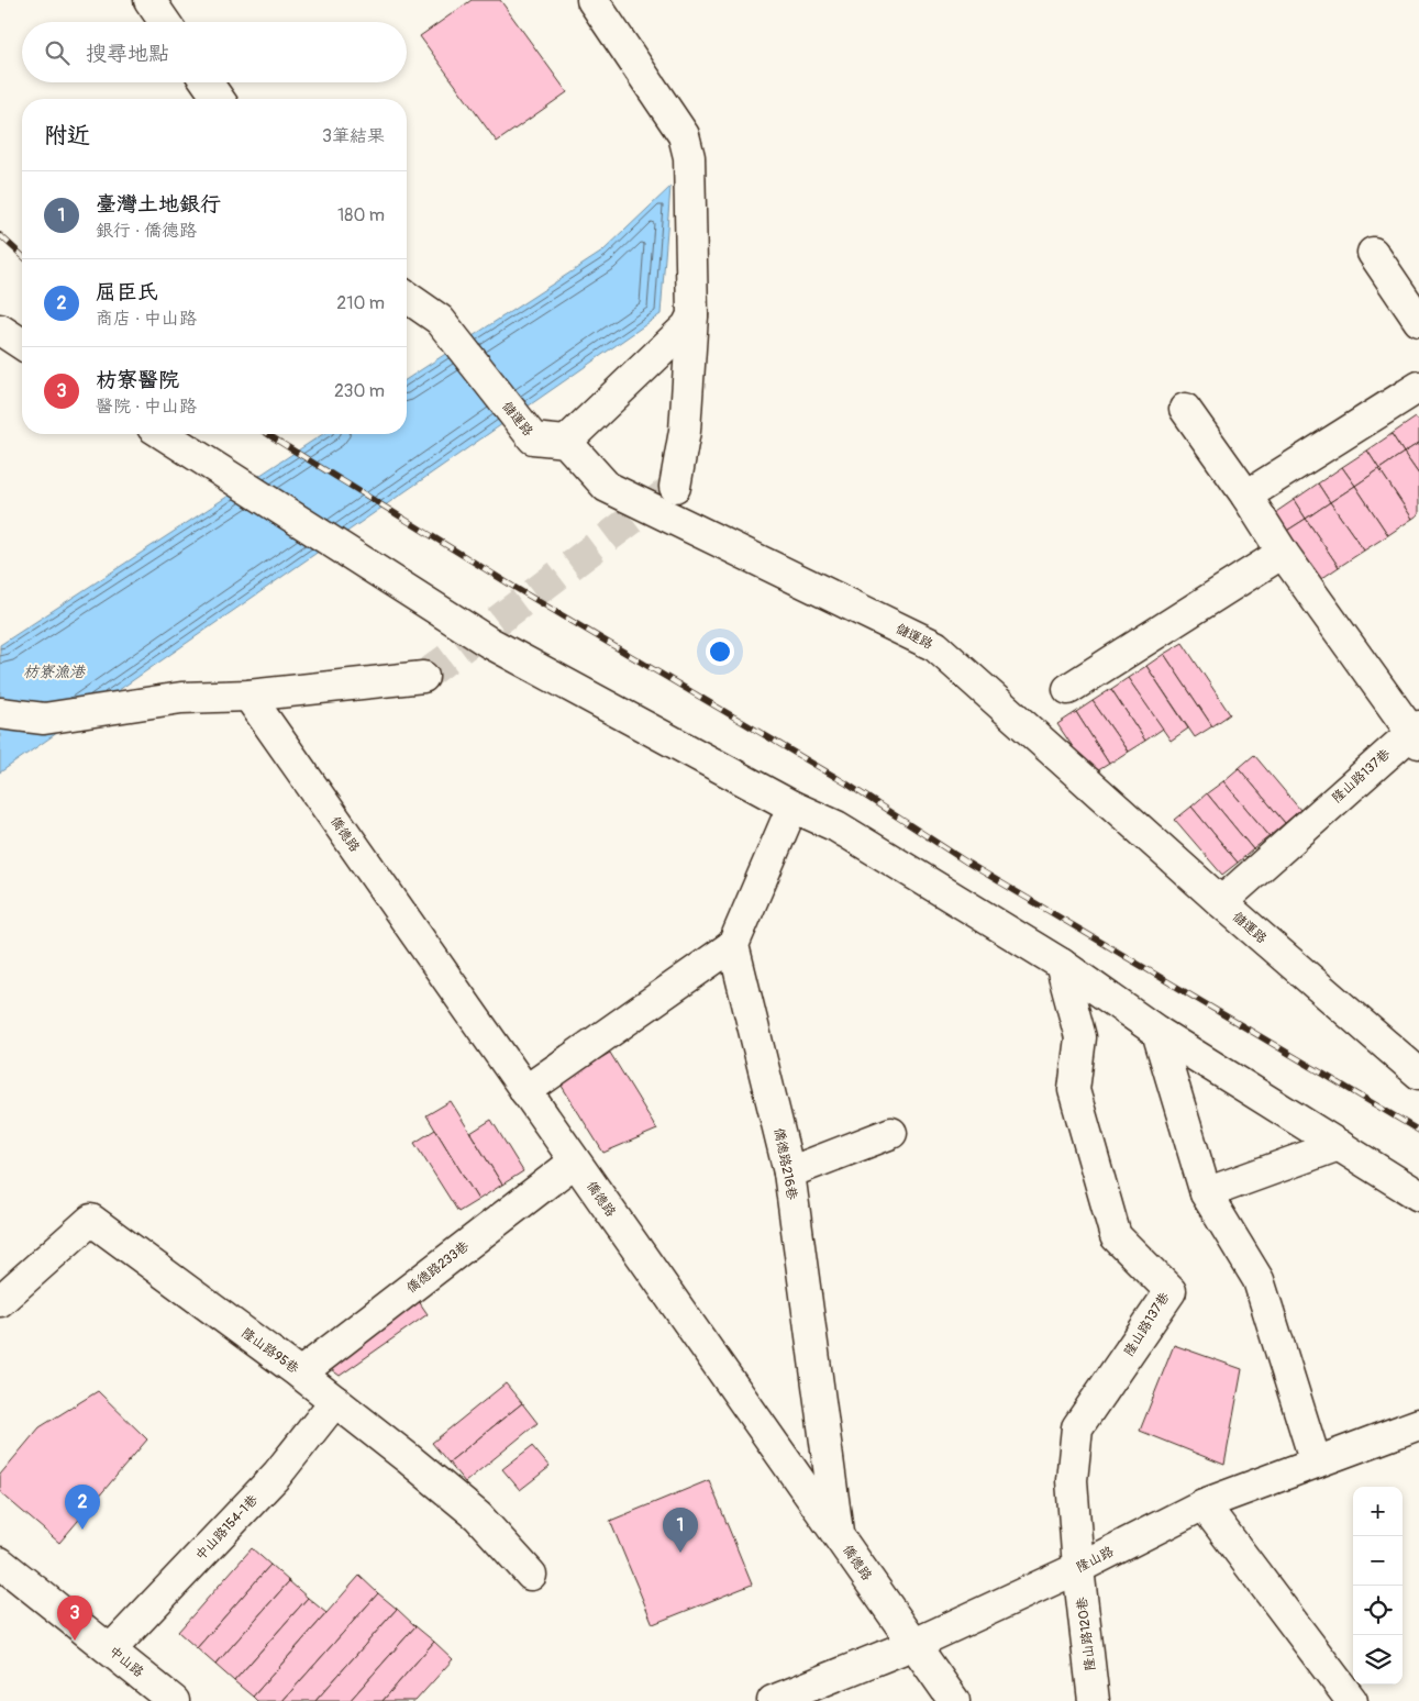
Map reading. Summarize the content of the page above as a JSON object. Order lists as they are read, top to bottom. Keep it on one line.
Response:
{"streets":{"street":["儲運路","隆山路137巷","僑德路","僑德路216巷","僑德路233巷","隆山路95巷","中山路154-1巷","隆山路","隆山路120巷","中山路"]},"crossings":[["儲運路","隆山路137巷"],["隆山路137巷","隆山路"],["隆山路137巷","隆山路120巷"],["僑德路","僑德路216巷"],["僑德路","僑德路233巷"],["僑德路","隆山路"],["僑德路233巷","隆山路95巷"],["隆山路95巷","中山路154-1巷"],["中山路154-1巷","中山路"],["隆山路","隆山路120巷"]],"water":["枋寮漁港"],"page":{"search":"搜尋地點","heading":["附近","3筆結果"],"list":[{"mark":"1","name":"臺灣土地銀行","note":"銀行 · 僑德路","value":"180 m"},{"mark":"2","name":"屈臣氏","note":"商店 · 中山路","value":"210 m"},{"mark":"3","name":"枋寮醫院","note":"醫院 · 中山路","value":"230 m"}],"pins":["2","1","3"],"map_buttons":["+","−"]}}
